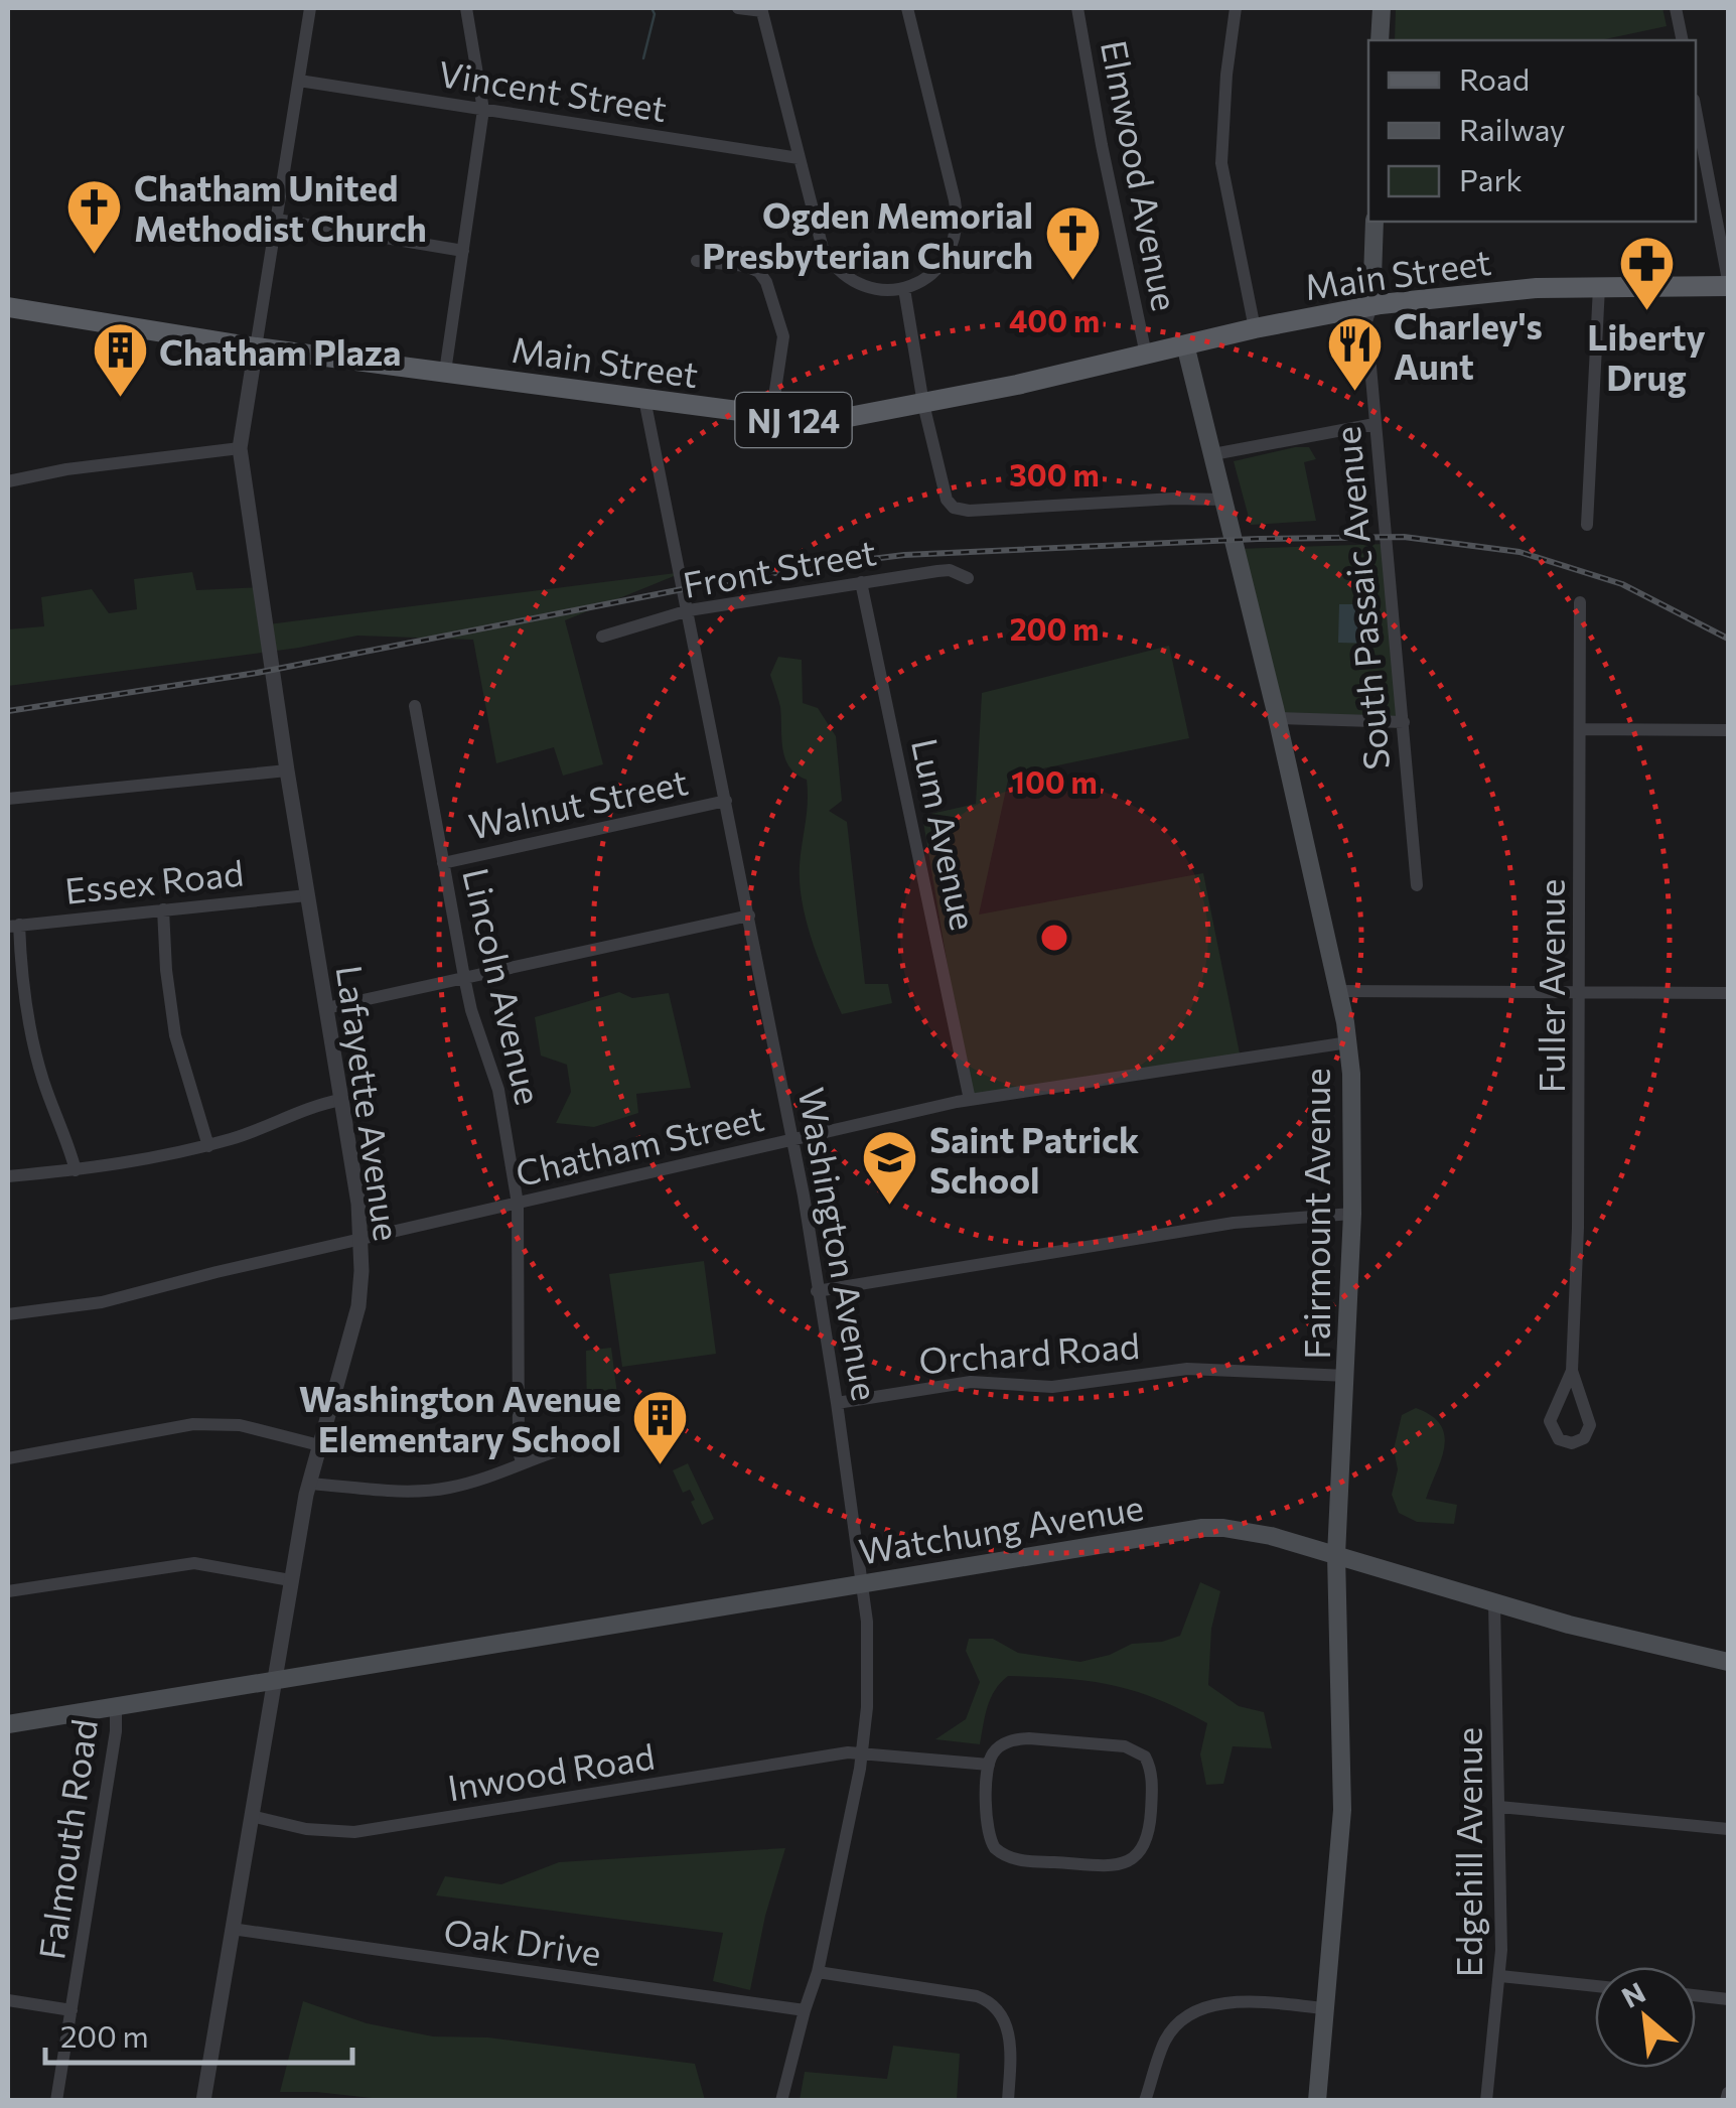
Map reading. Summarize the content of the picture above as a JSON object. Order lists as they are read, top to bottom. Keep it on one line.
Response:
{"streets":{"main road":["Main Street","NJ 124","Fairmount Avenue","Watchung Avenue"],"street":["Vincent Street","Elmwood Avenue","Front Street","South Passaic Avenue","Walnut Street","Lum Avenue","Essex Road","Lincoln Avenue","Fuller Avenue","Lafayette Avenue","Chatham Street","Washington Avenue","Orchard Road","Inwood Road","Falmouth Road","Edgehill Avenue","Oak Drive"]},"crossings":[["Elmwood Avenue","Main Street"],["Main Street","South Passaic Avenue"],["Main Street","Lafayette Avenue"],["Main Street","Fairmount Avenue"],["Main Street","Washington Avenue"],["Front Street","Lum Avenue"],["Front Street","Washington Avenue"],["Walnut Street","Lincoln Avenue"],["Walnut Street","Washington Avenue"],["Lum Avenue","Chatham Street"],["Essex Road","Lafayette Avenue"],["Lincoln Avenue","Chatham Street"],["Lafayette Avenue","Chatham Street"],["Lafayette Avenue","Watchung Avenue"],["Lafayette Avenue","Inwood Road"],["Lafayette Avenue","Oak Drive"],["Chatham Street","Fairmount Avenue"],["Chatham Street","Washington Avenue"],["Fairmount Avenue","Orchard Road"],["Fairmount Avenue","Watchung Avenue"],["Washington Avenue","Orchard Road"],["Washington Avenue","Watchung Avenue"],["Washington Avenue","Inwood Road"],["Washington Avenue","Oak Drive"],["Watchung Avenue","Falmouth Road"],["Watchung Avenue","Edgehill Avenue"]],"places":{"church":["Chatham United Methodist Church","Ogden Memorial Presbyterian Church"],"pharmacy":["Liberty Drug"],"restaurant":["Charley's Aunt"],"building":["Chatham Plaza","Washington Avenue Elementary School"],"school or university":["Saint Patrick School"]},"legend":["Road","Railway","Park"],"scale_bar":"200 m","north":"top left","rings":["400 m","300 m","200 m","100 m"]}
